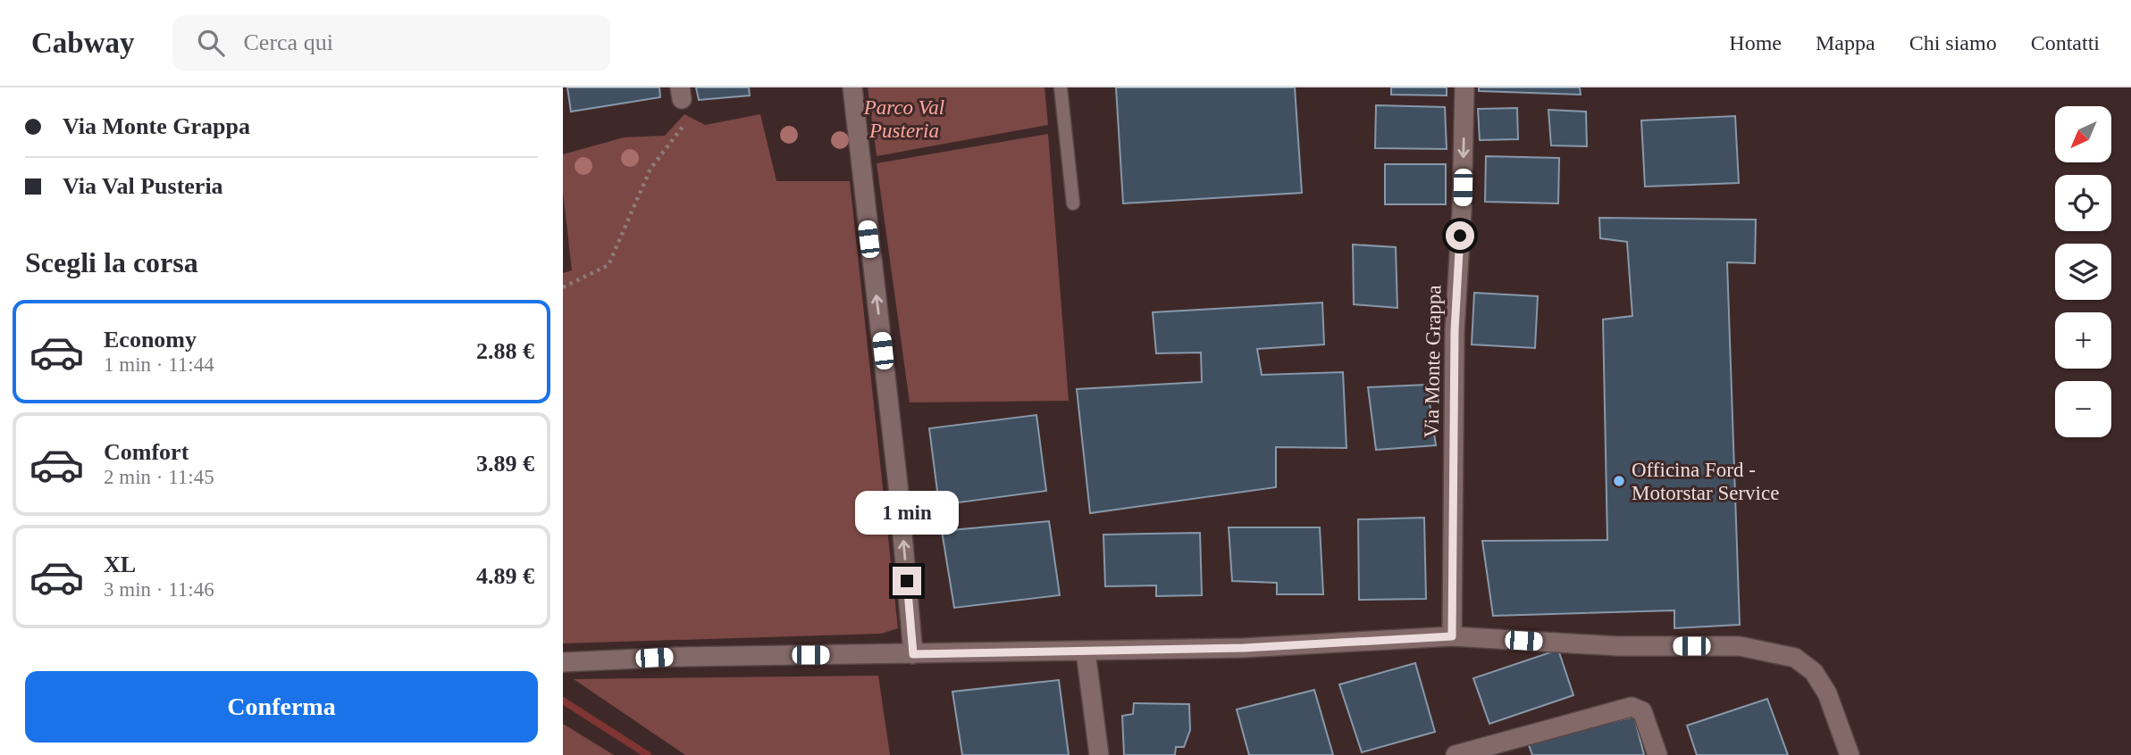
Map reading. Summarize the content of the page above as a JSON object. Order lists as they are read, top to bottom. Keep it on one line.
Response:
{"streets":{"street":["Via Monte Grappa"]},"one_way":["Via Monte Grappa"],"parks":["Parco Val Pusteria"],"places":["Officina Ford - Motorstar Service"],"north":"bottom left","page":{"header":"Cabway","search":"Cerca qui","nav":["Home","Mappa","Chi siamo","Contatti"],"banner":["Via Monte Grappa","Via Val Pusteria"],"map_buttons":["+","−"],"heading":"Scegli la corsa","list":[{"name":"Economy","note":"1 min · 11:44","value":"2.88 €"},{"name":"Comfort","note":"2 min · 11:45","value":"3.89 €"},{"name":"XL","note":"3 min · 11:46","value":"4.89 €"}],"bubble":"1 min","buttons":"Conferma"}}
